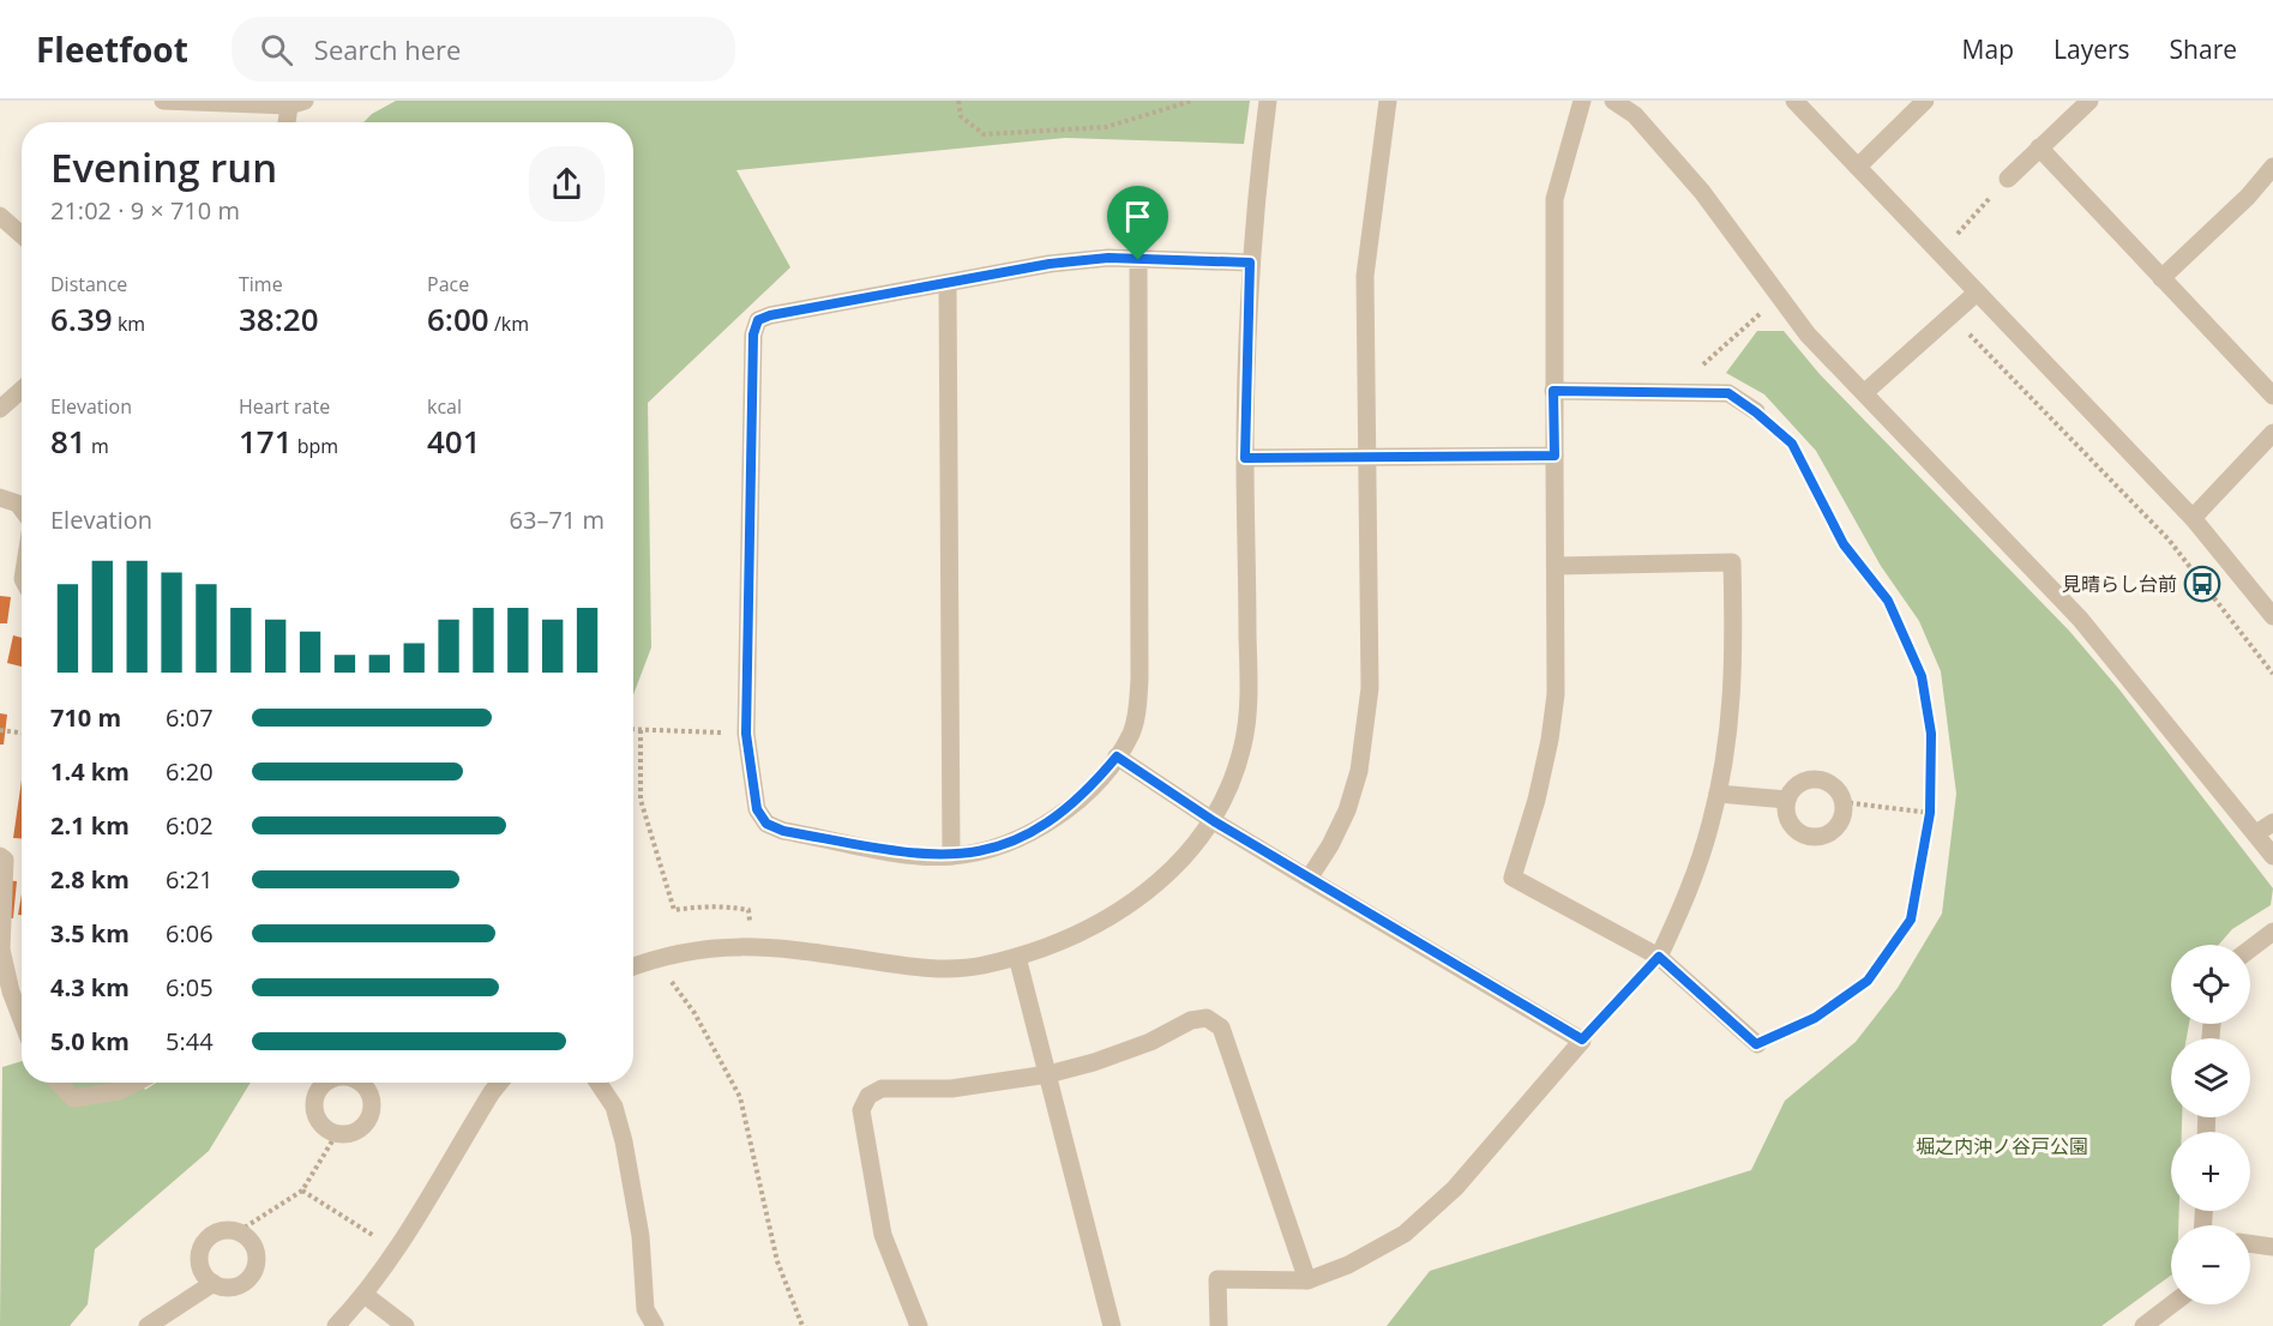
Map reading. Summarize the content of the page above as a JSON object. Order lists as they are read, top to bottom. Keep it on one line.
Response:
{"parks":["堀之内沖ノ谷戸公園"],"places":{"bus stop":["見晴らし台前"]},"page":{"header":"Fleetfoot","search":"Search here","nav":["Map","Layers","Share"],"heading":["Evening run","21:02 · 9 × 710 m"],"stats":[["Distance","6.39 km"],["Time","38:20"],["Pace","6:00 /km"],["Elevation","81 m"],["Heart rate","171 bpm"],["kcal","401"]],"chart":["Elevation","63–71 m"],"list":[{"name":"710 m","note":"6:07"},{"name":"1.4 km","note":"6:20"},{"name":"2.1 km","note":"6:02"},{"name":"2.8 km","note":"6:21"},{"name":"3.5 km","note":"6:06"},{"name":"4.3 km","note":"6:05"},{"name":"5.0 km","note":"5:44"}],"map_buttons":["+","−"]}}
